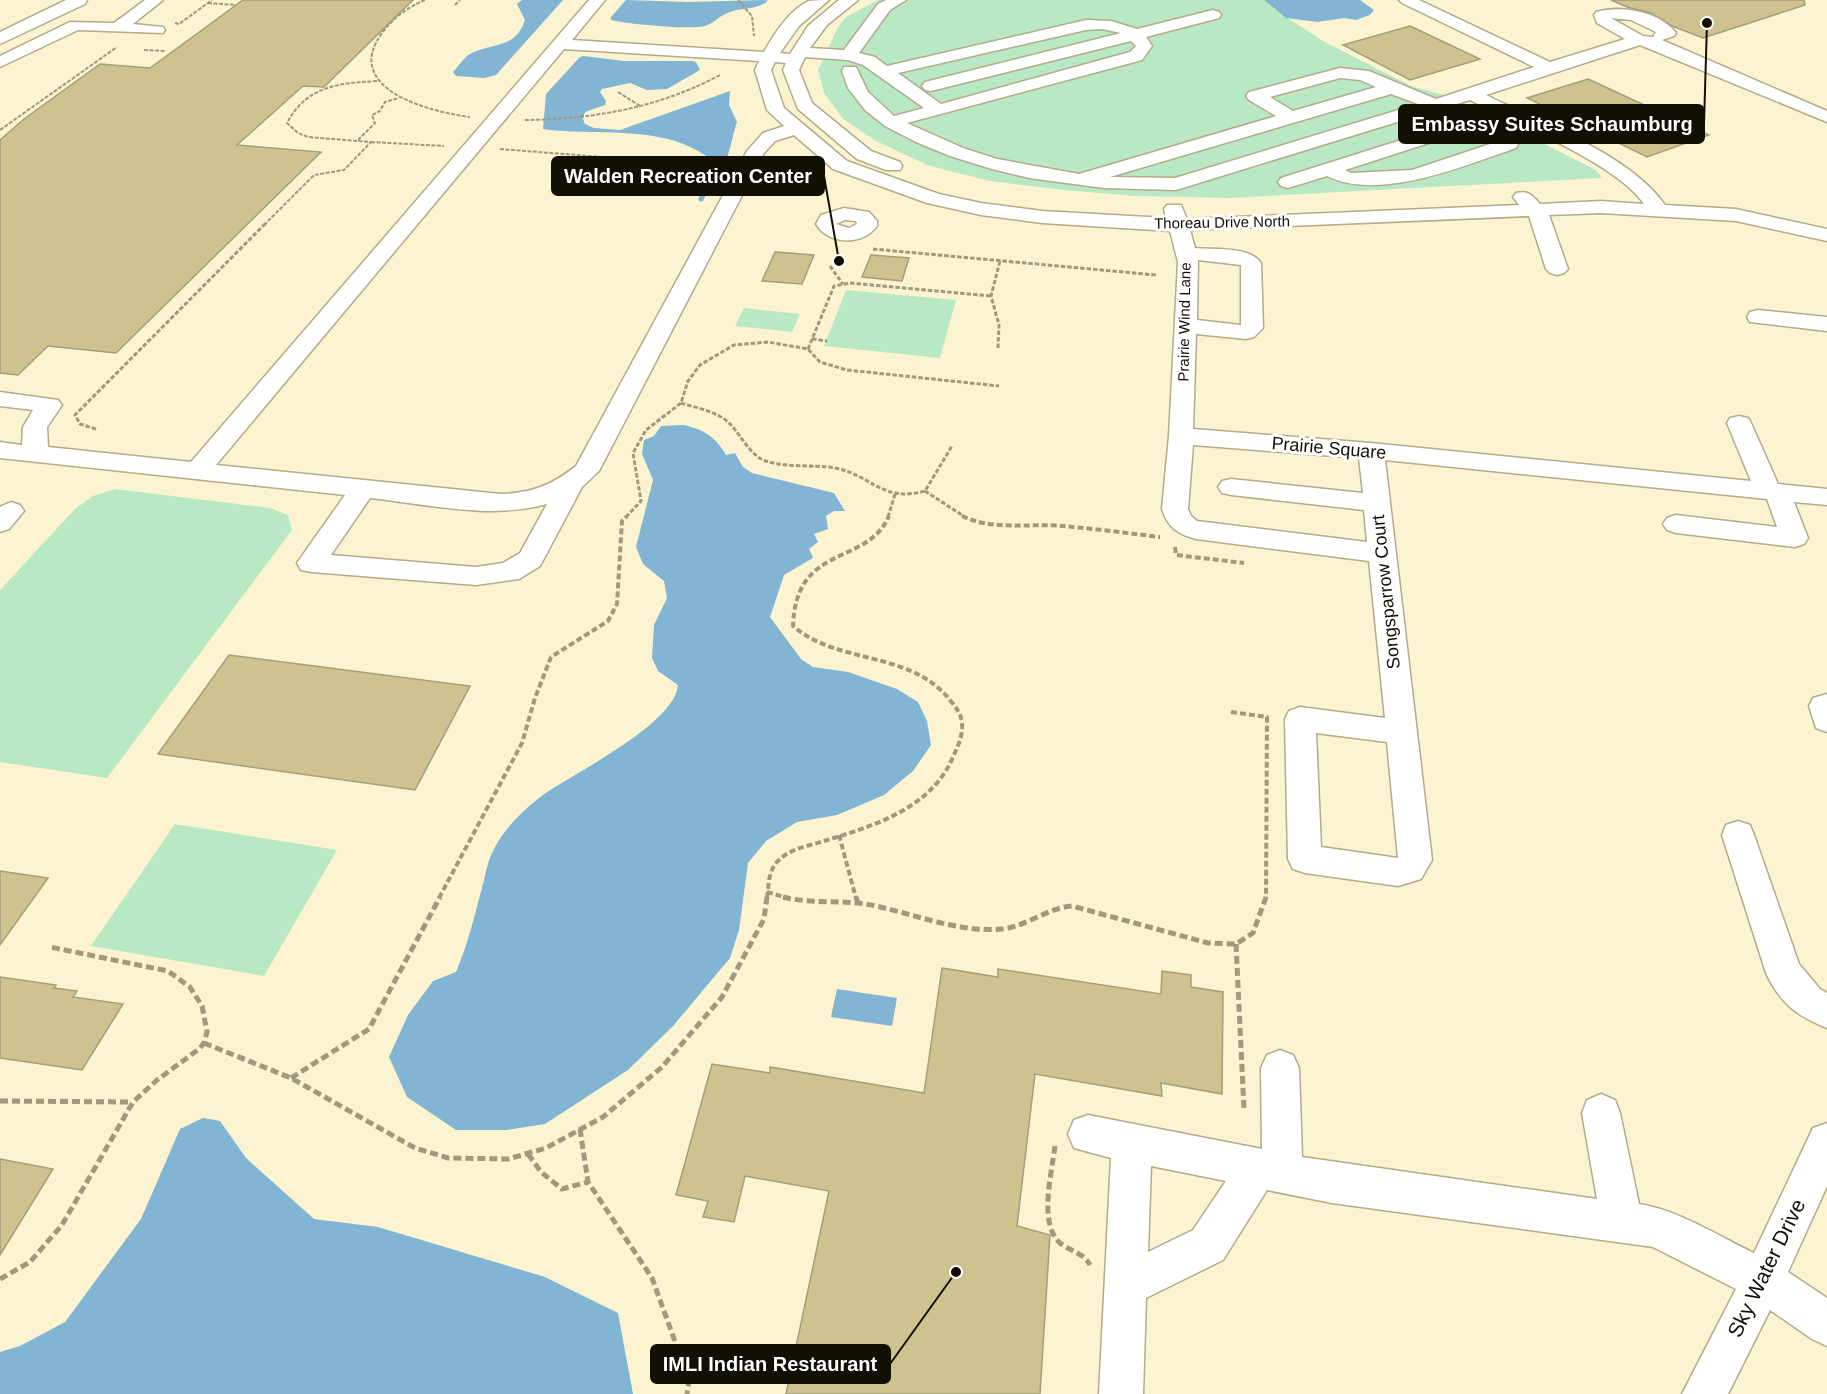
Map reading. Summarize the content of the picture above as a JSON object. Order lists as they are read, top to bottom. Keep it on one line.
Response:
{"streets":{"street":["Thoreau Drive North","Prairie Wind Lane","Prairie Square","Songsparrow Court","Sky Water Drive"]},"crossings":[["Thoreau Drive North","Prairie Wind Lane"],["Prairie Wind Lane","Prairie Square"],["Prairie Square","Songsparrow Court"]],"places":["Embassy Suites Schaumburg","Walden Recreation Center","IMLI Indian Restaurant"]}
